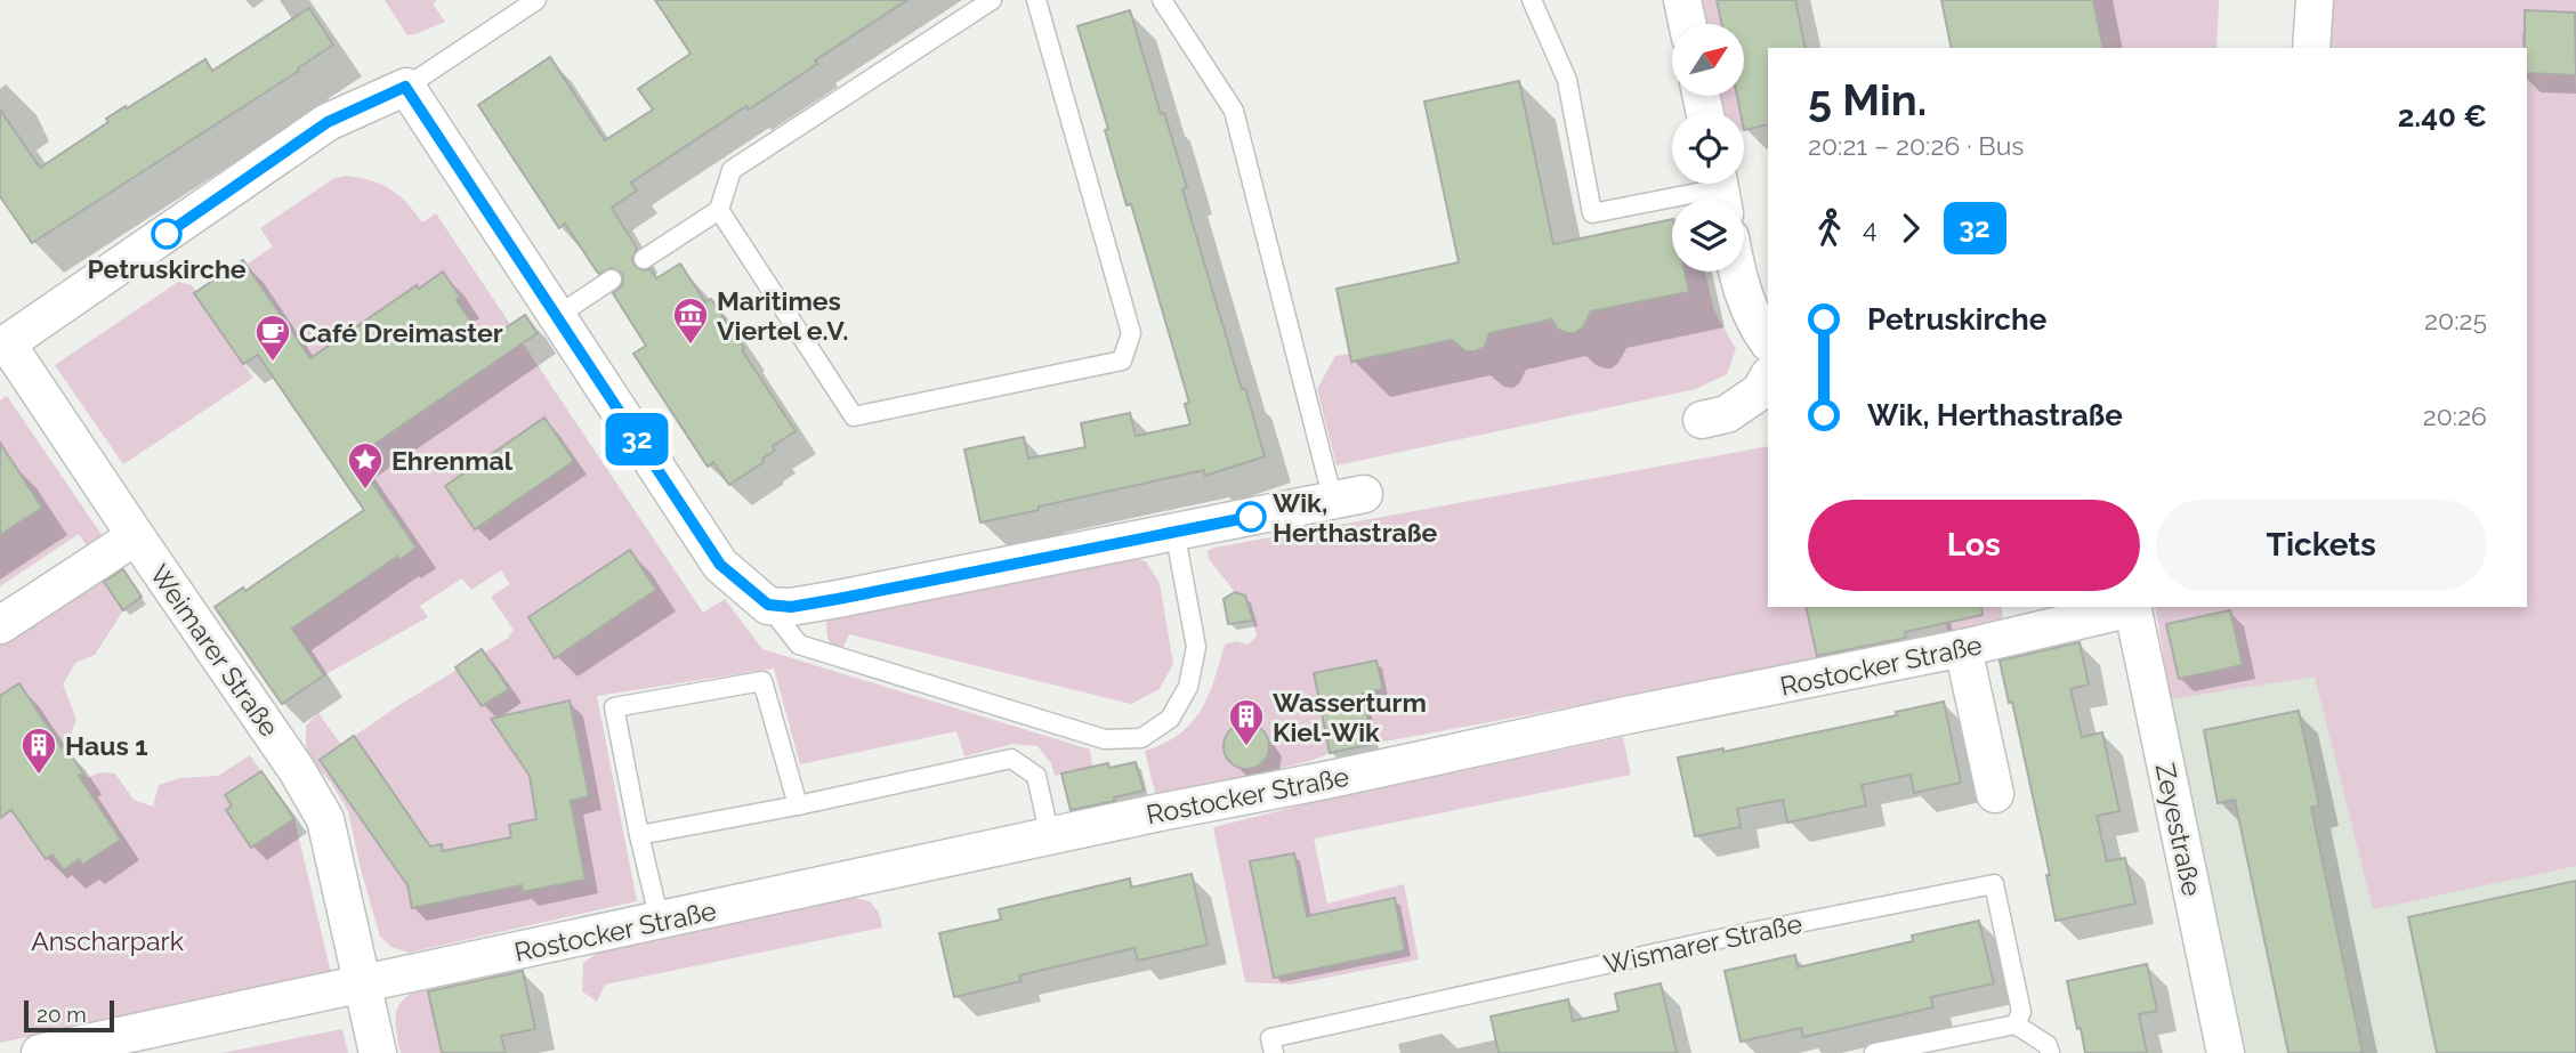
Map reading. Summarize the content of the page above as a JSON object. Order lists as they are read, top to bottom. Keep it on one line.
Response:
{"streets":{"street":["Weimarer Straße","Rostocker Straße","Zeyestraße"],"lane":["Wismarer Straße"]},"crossings":[["Weimarer Straße","Rostocker Straße"],["Rostocker Straße","Zeyestraße"]],"parks":["Anscharpark"],"places":{"other":["Petruskirche","Wik, Herthastraße"],"museum":["Maritimes Viertel e.V."],"cafe":["Café Dreimaster"],"place":["Ehrenmal"],"building":["Wasserturm Kiel-Wik","Haus 1"]},"lines":["bus line 32"],"scale_bar":"20 m","north":"top right","page":{"on_map":"32","heading":["5 Min.","20:21 – 20:26 · Bus","2.40 €"],"legs":["4","32"],"list":[{"name":"Petruskirche","value":"20:25"},{"name":"Wik, Herthastraße","value":"20:26"}],"buttons":["Los","Tickets"],"scale":"20 m"}}
